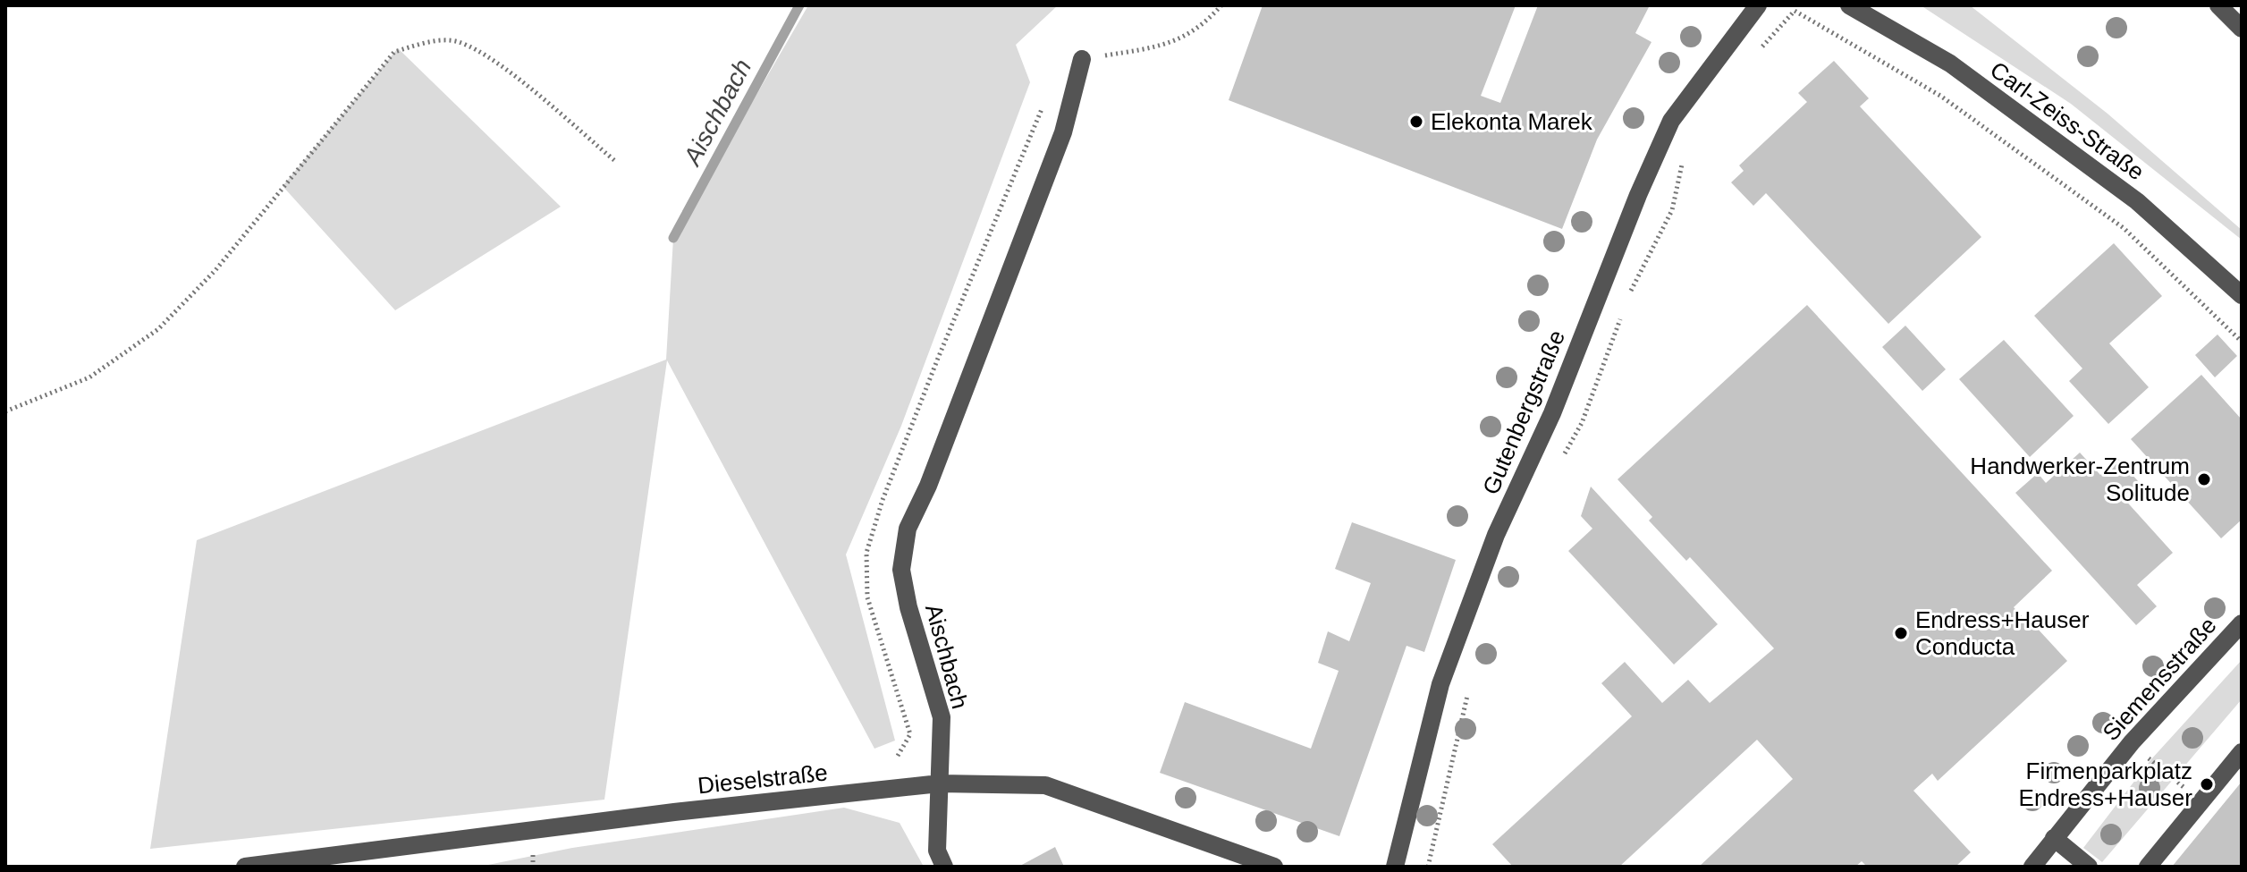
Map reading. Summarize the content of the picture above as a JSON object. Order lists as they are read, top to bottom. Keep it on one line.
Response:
{"streets":{"street":["Carl-Zeiss-Straße","Gutenbergstraße","Aischbach","Siemensstraße","Dieselstraße"]},"crossings":[["Aischbach","Dieselstraße"]],"water":["Aischbach"],"places":["Elekonta Marek","Handwerker-Zentrum Solitude","Endress+Hauser Conducta","Firmenparkplatz Endress+Hauser"]}
